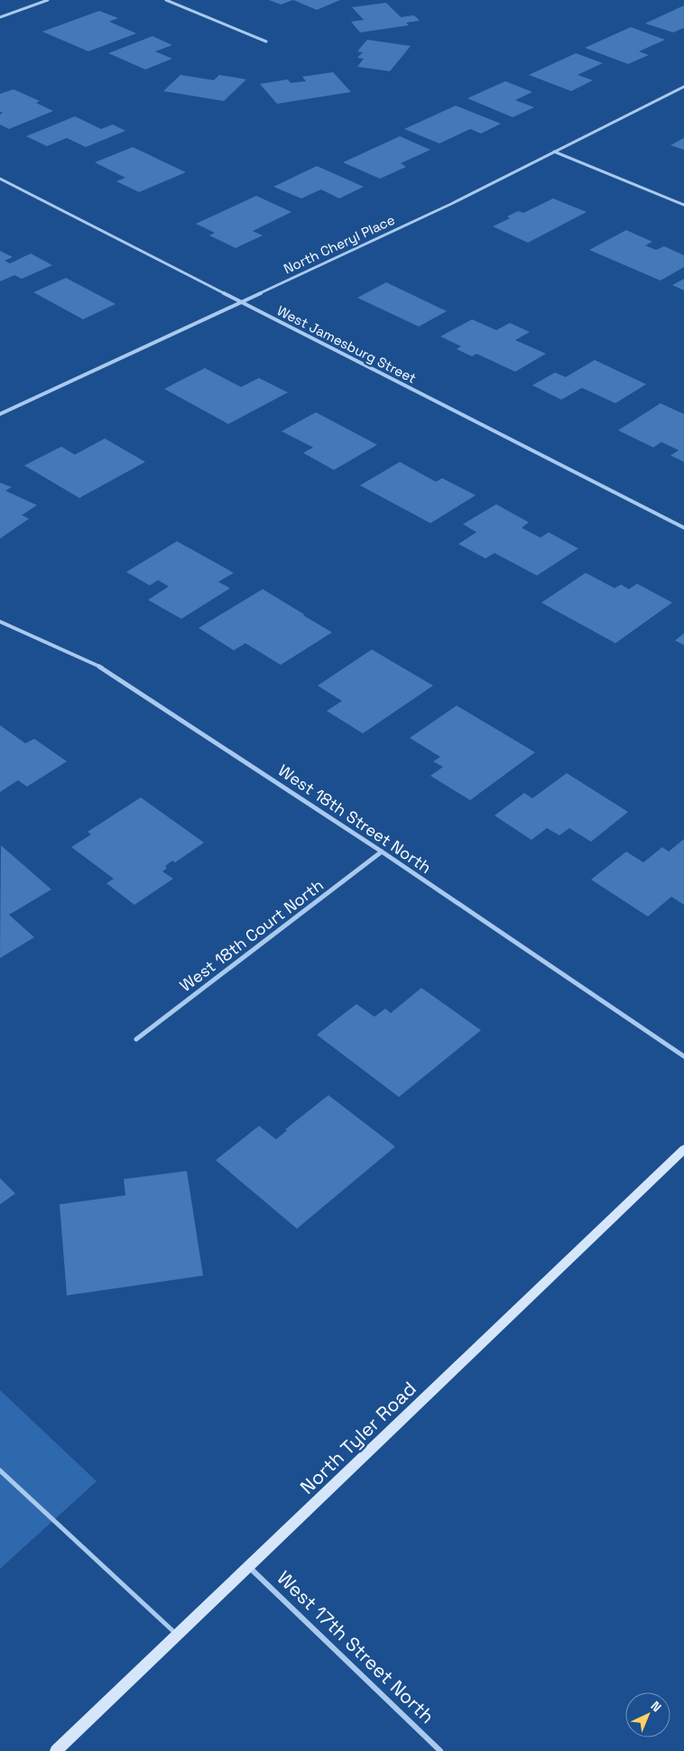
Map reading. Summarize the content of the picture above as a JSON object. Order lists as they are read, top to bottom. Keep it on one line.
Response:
{"streets":{"main road":["North Tyler Road"],"street":["North Cheryl Place","West Jamesburg Street","West 18th Street North","West 18th Court North","West 17th Street North"]},"crossings":[["North Cheryl Place","West Jamesburg Street"],["West 18th Street North","West 18th Court North"],["North Tyler Road","West 17th Street North"]],"north":"top right"}
